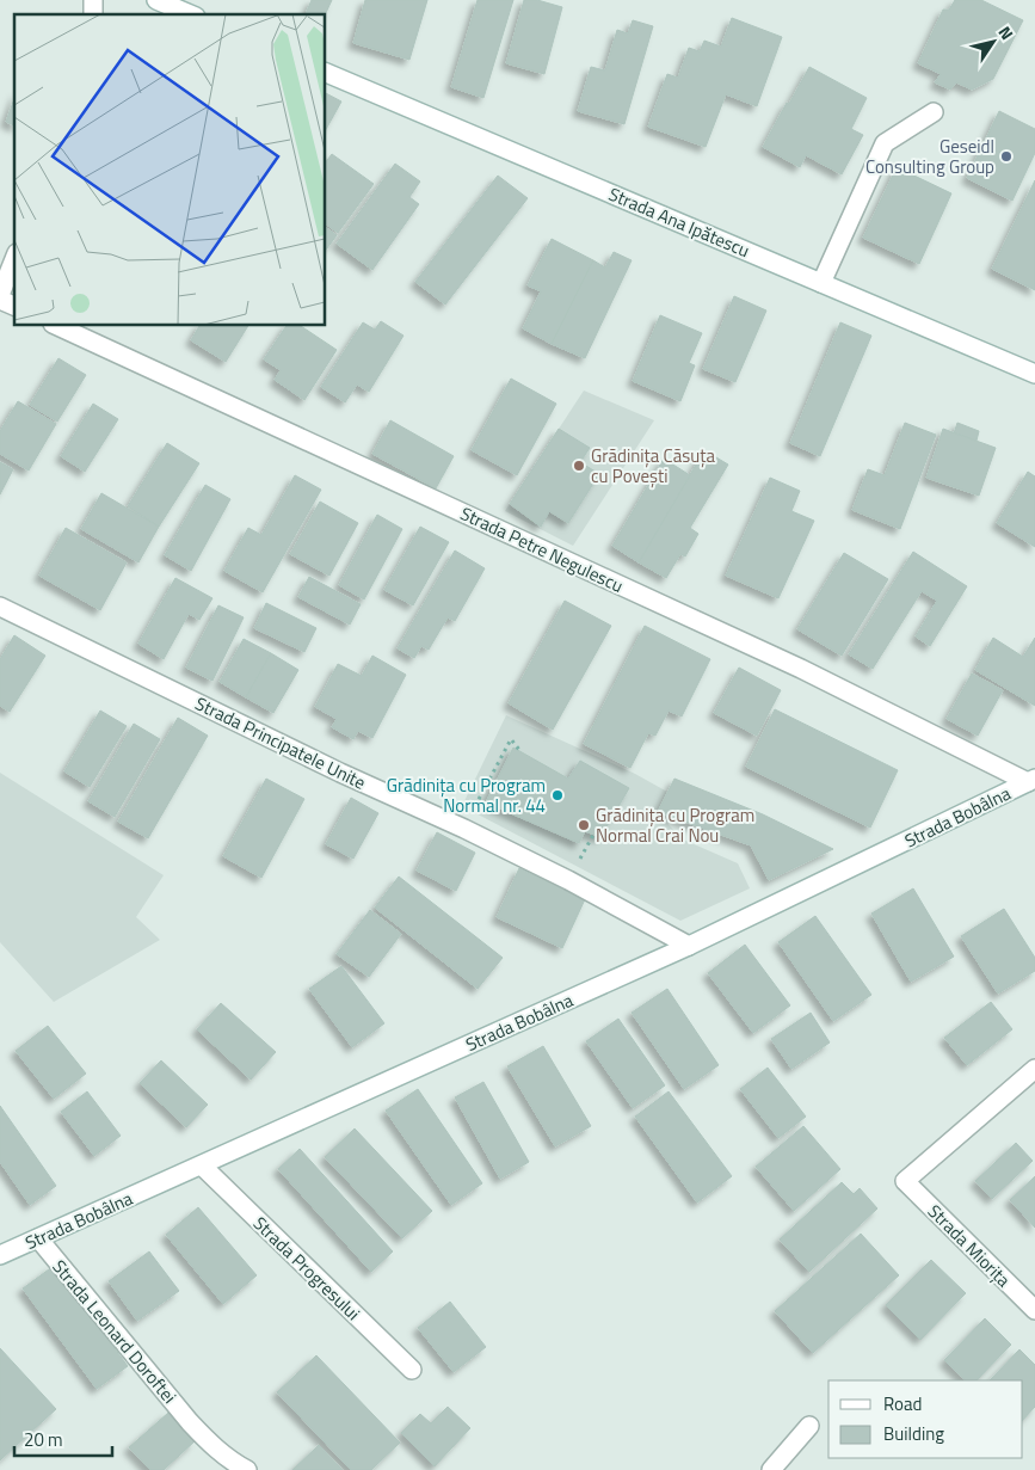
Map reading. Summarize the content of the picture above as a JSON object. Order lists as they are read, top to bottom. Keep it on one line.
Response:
{"streets":{"street":["Strada Ana Ipătescu","Strada Petre Negulescu","Strada Principatele Unite","Strada Bobâlna","Strada Miorița","Strada Progresului","Strada Leonard Doroftei"]},"crossings":[["Strada Petre Negulescu","Strada Bobâlna"],["Strada Principatele Unite","Strada Bobâlna"],["Strada Bobâlna","Strada Progresului"],["Strada Bobâlna","Strada Leonard Doroftei"]],"places":["Geseidl Consulting Group","Grădinița Căsuța cu Povești","Grădinița cu Program Normal nr. 44","Grădinița cu Program Normal Crai Nou"],"legend":["Road","Building"],"scale_bar":"20 m","north":"top right"}
